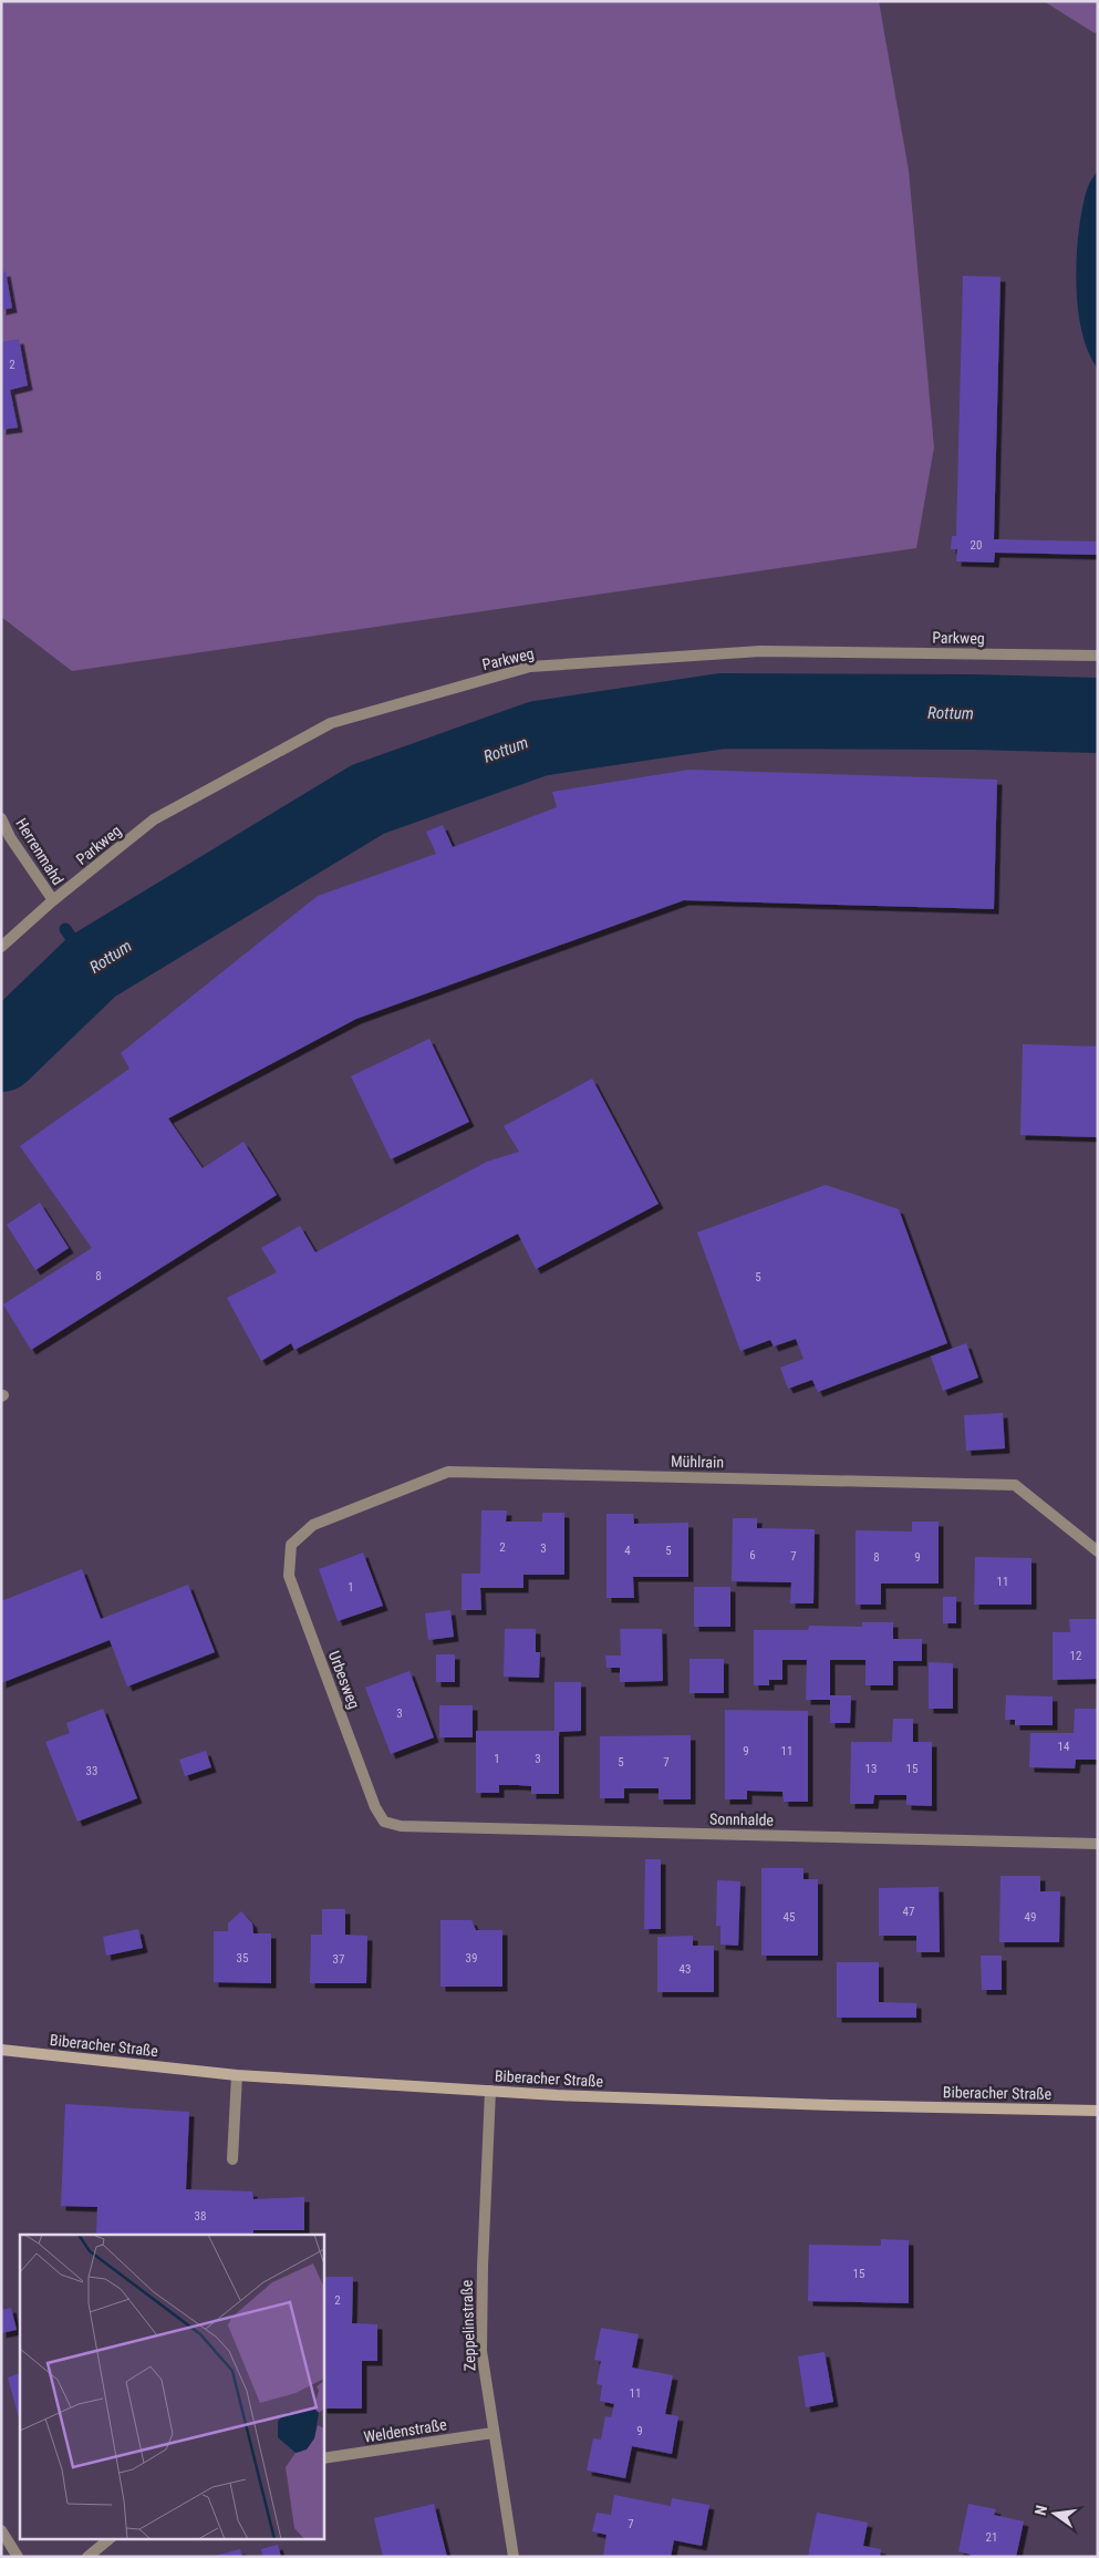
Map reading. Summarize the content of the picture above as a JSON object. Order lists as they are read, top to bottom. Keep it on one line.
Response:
{"streets":{"main road":["Biberacher Straße"],"street":["Parkweg","Herrenmahd","Mühlrain","Urbesweg","Sonnhalde","Zeppelinstraße","Weldenstraße"]},"crossings":[["Parkweg","Herrenmahd"],["Mühlrain","Urbesweg"],["Urbesweg","Sonnhalde"],["Biberacher Straße","Zeppelinstraße"],["Zeppelinstraße","Weldenstraße"]],"water":["Rottum"],"house_numbers":["2","20","8","5","2","3","4","5","6","7","8","9","11","1","12","3","14","9","11","1","3","5","7","13","15","33","47","45","49","35","39","37","43","38","15","2","11","9","7","21"],"north":"left"}
